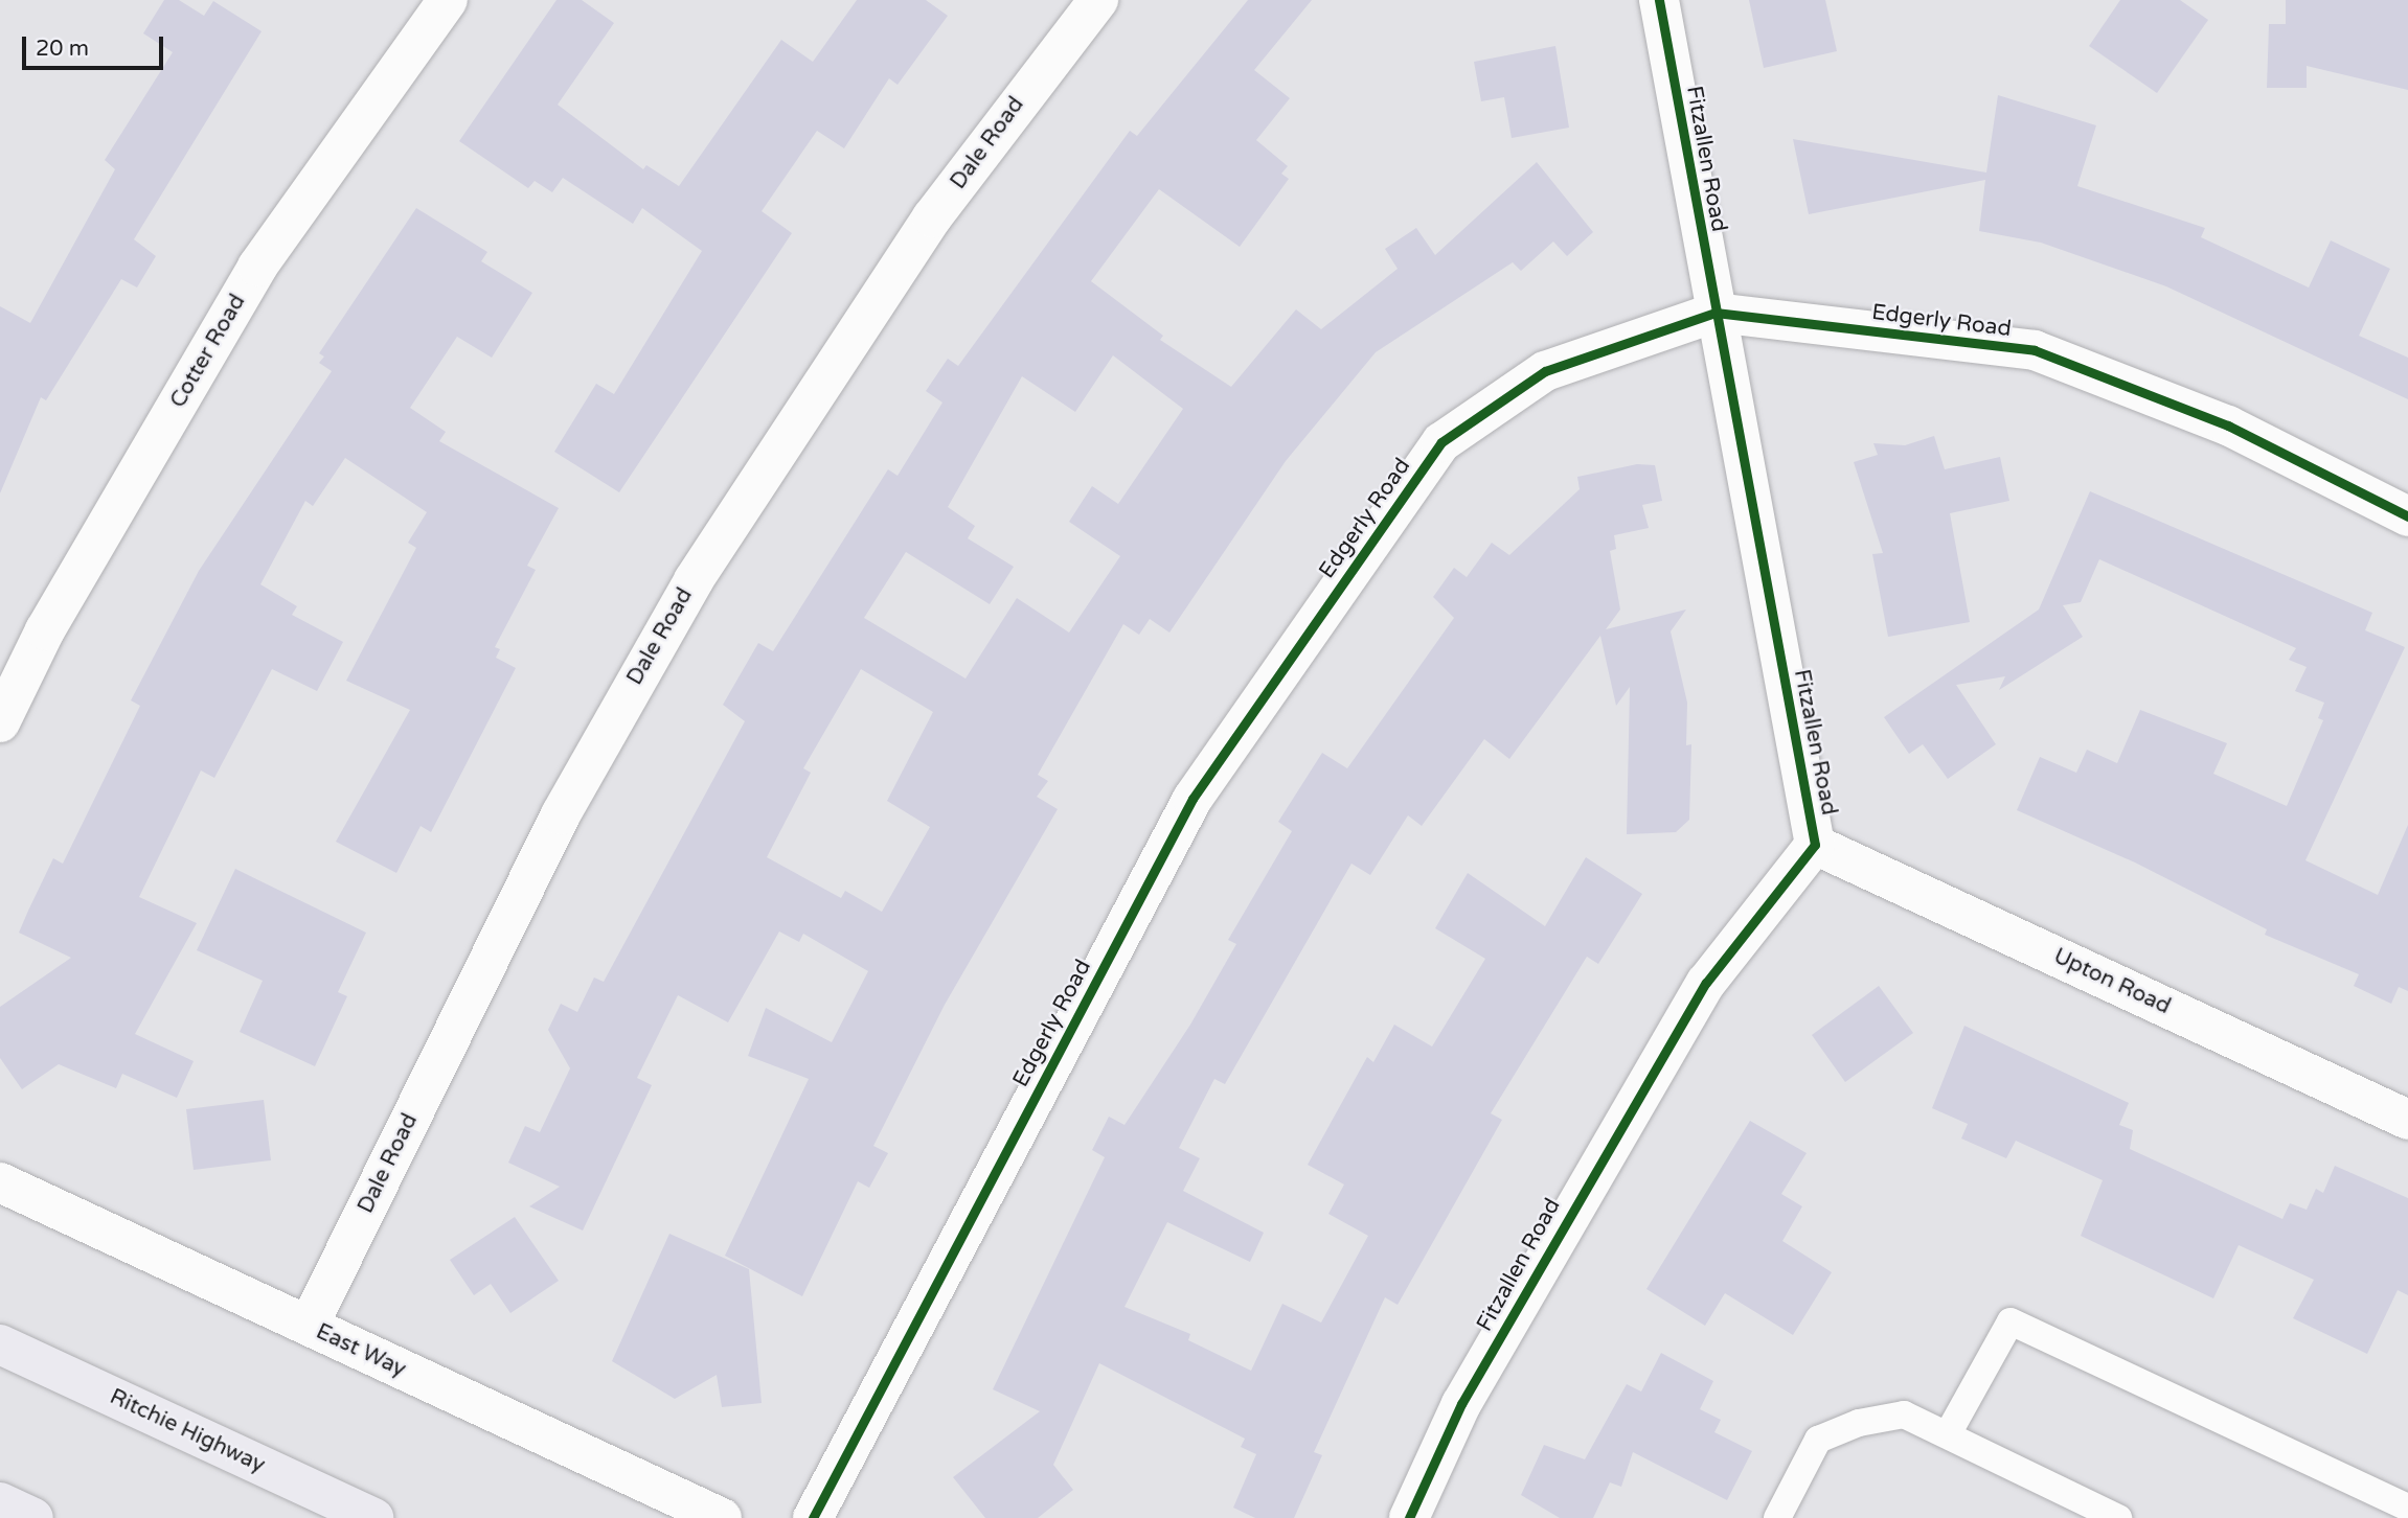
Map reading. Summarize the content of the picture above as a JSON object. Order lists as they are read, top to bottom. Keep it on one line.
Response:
{"streets":{"main road":["Ritchie Highway"],"street":["Dale Road","Fitzallen Road","Edgerly Road","Cotter Road","Upton Road","East Way"]},"crossings":[["Dale Road","East Way"],["Fitzallen Road","Edgerly Road"],["Fitzallen Road","Upton Road"]],"scale_bar":"20 m"}
